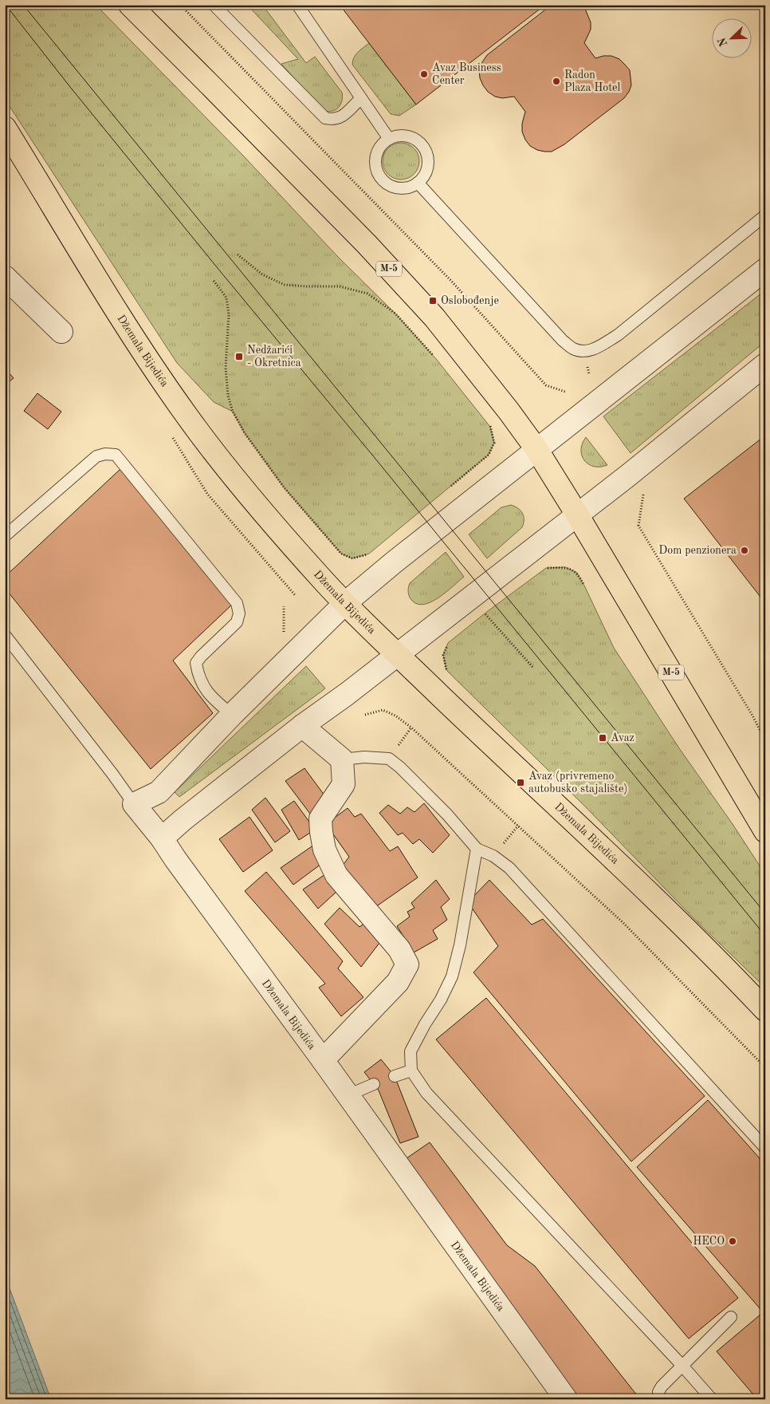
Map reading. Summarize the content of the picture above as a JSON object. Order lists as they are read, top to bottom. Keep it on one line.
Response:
{"streets":{"main road":["M-5","Džemala Bijedića"]},"places":{"other":["Avaz Business Center","Radon Plaza Hotel","Dom penzionera","HECO"],"transit":["Oslobođenje","Nedžarići - Okretnica","Avaz","Avaz (privremeno autobusko stajalište)"]},"north":"bottom left"}
